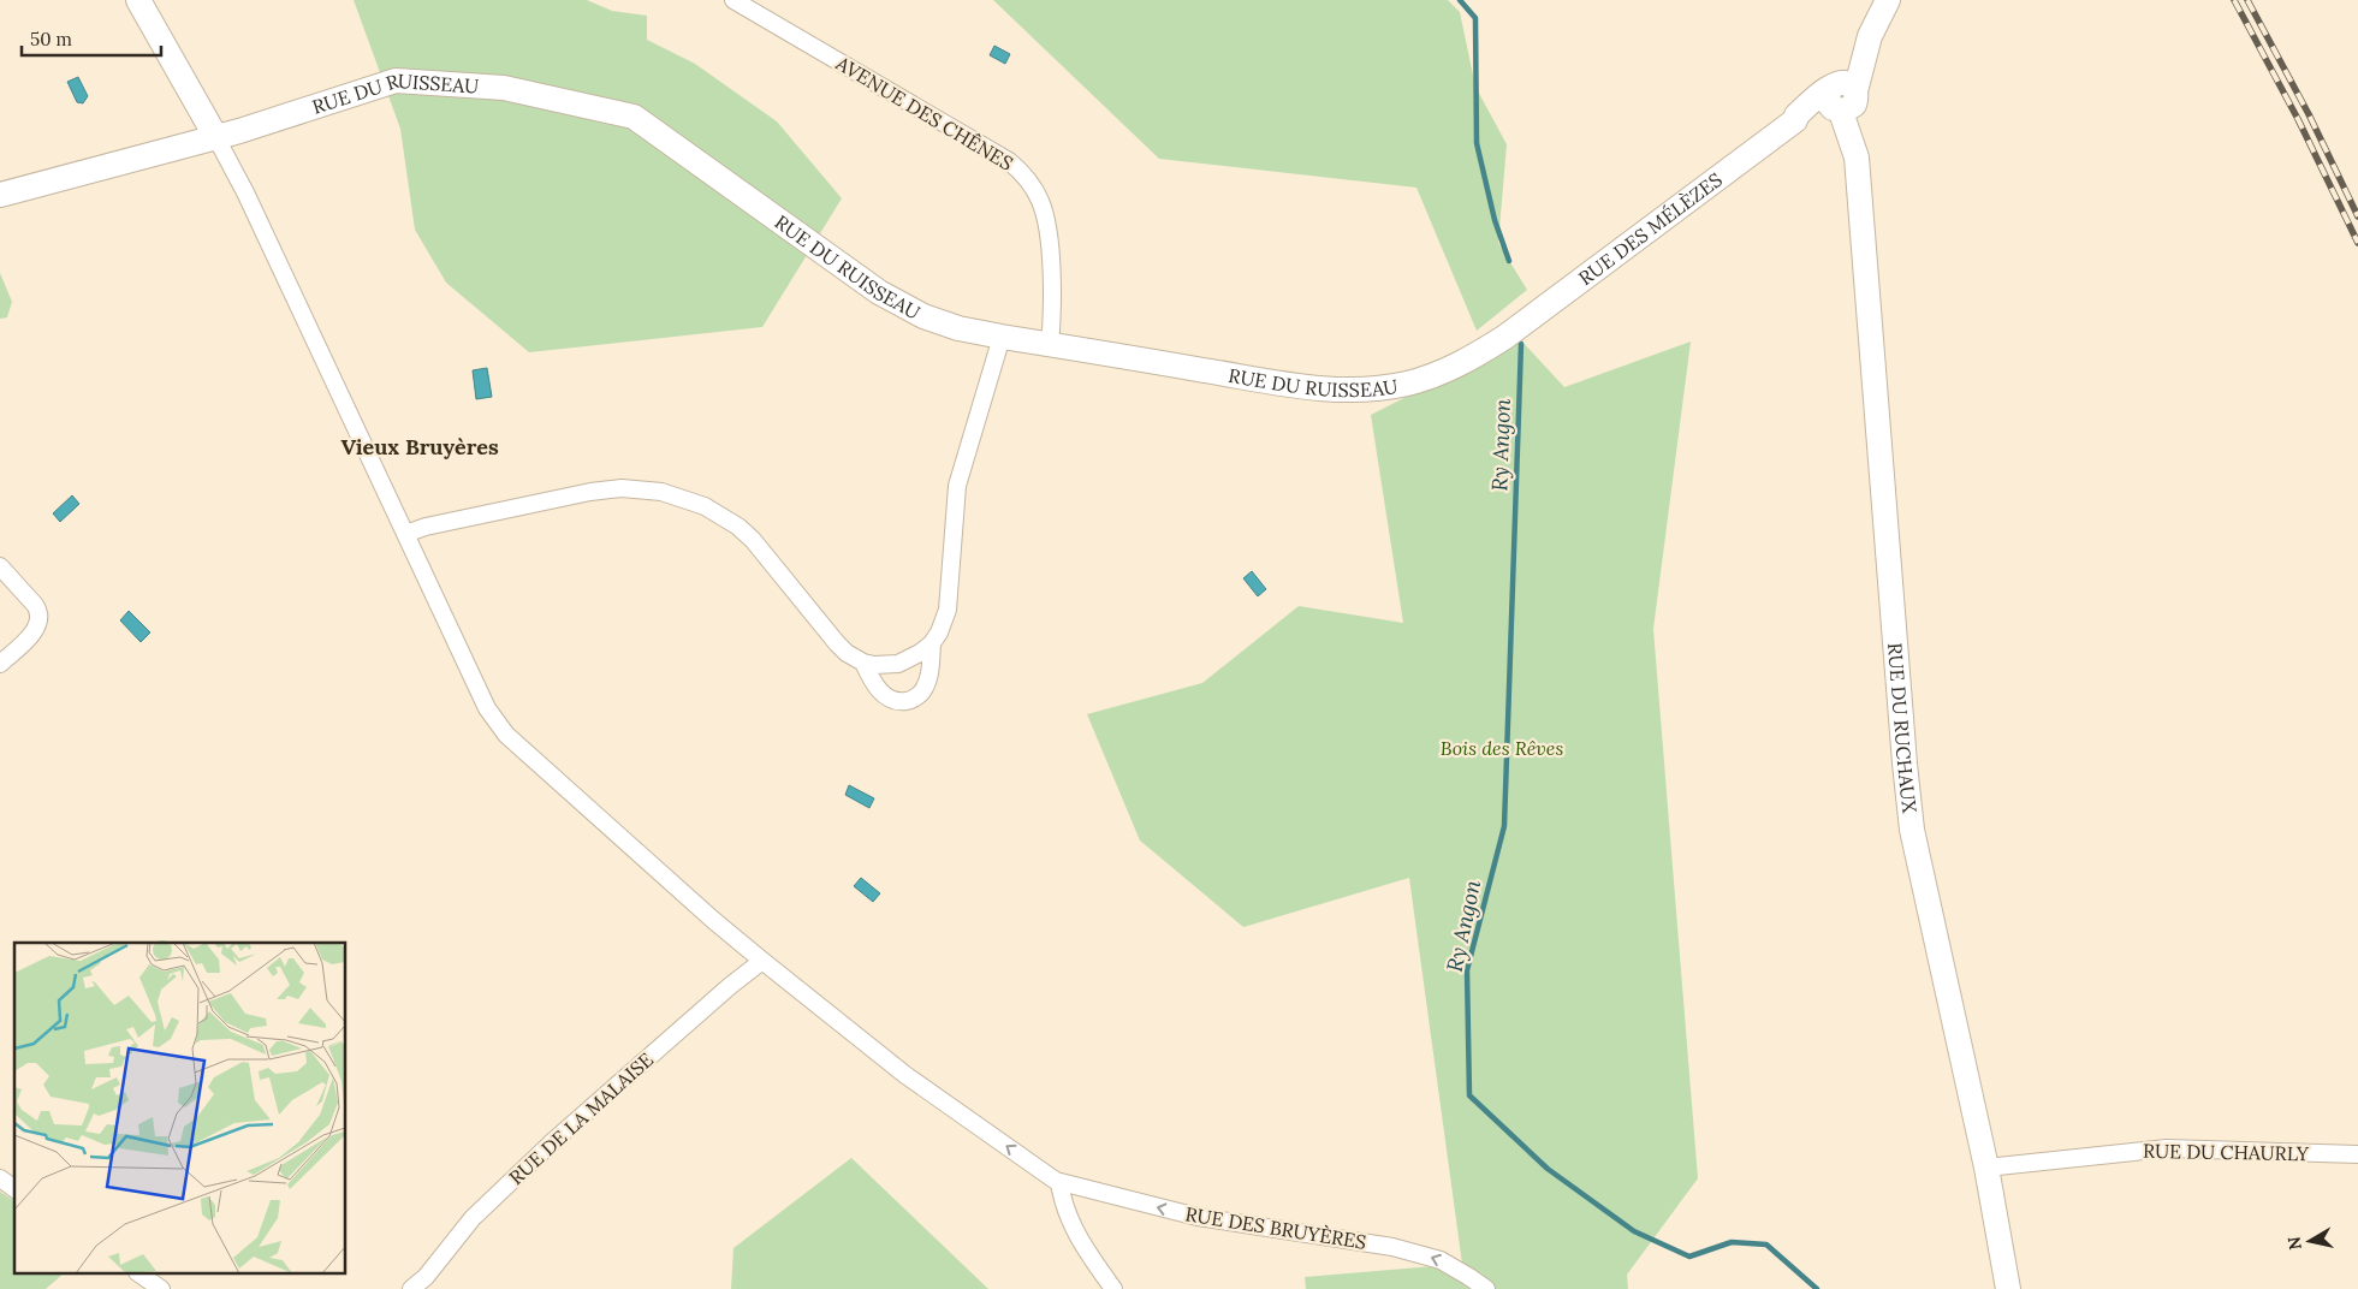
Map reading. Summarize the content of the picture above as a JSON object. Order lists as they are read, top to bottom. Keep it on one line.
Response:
{"streets":{"street":["RUE DU RUISSEAU","AVENUE DES CHÊNES","RUE DES MÉLÈZES","RUE DU RUCHAUX","RUE DE LA MALAISE","RUE DU CHAURLY","RUE DES BRUYÈRES"]},"crossings":[["RUE DU RUISSEAU","AVENUE DES CHÊNES"],["RUE DU RUISSEAU","RUE DES MÉLÈZES"],["RUE DES MÉLÈZES","RUE DU RUCHAUX"],["RUE DU RUCHAUX","RUE DU CHAURLY"]],"one_way":["RUE DES BRUYÈRES"],"districts":["Vieux Bruyères"],"water":["Ry Angon"],"parks":["Bois des Rêves"],"scale_bar":"50 m","north":"left"}
